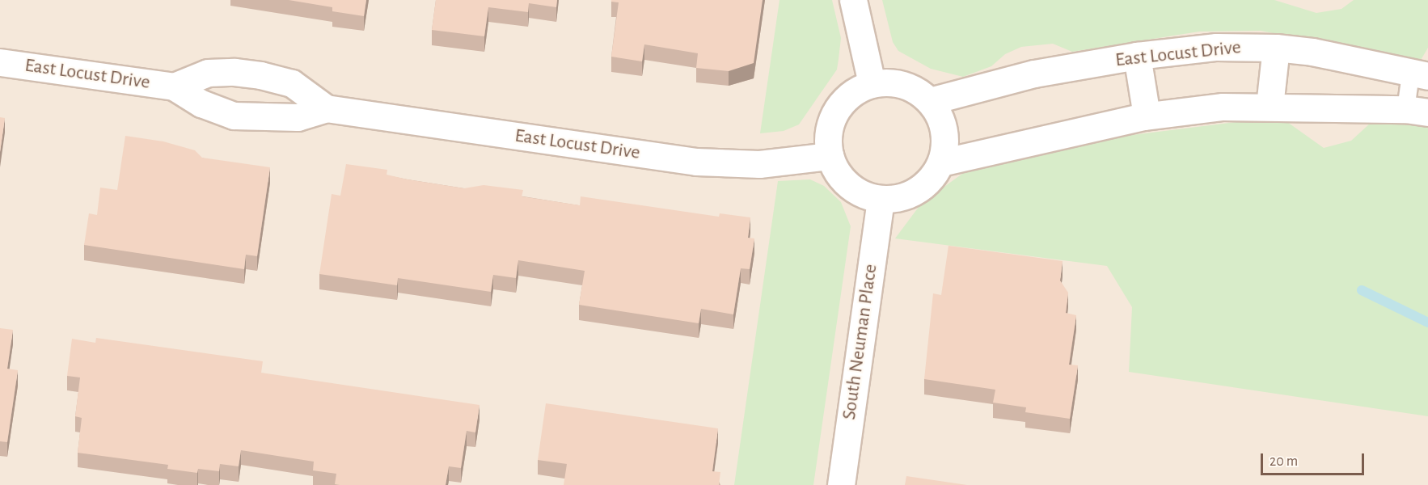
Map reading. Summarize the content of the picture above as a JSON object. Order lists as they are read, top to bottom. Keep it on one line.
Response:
{"streets":{"street":["East Locust Drive","South Neuman Place"]},"crossings":[["East Locust Drive","South Neuman Place"]],"scale_bar":"20 m"}
